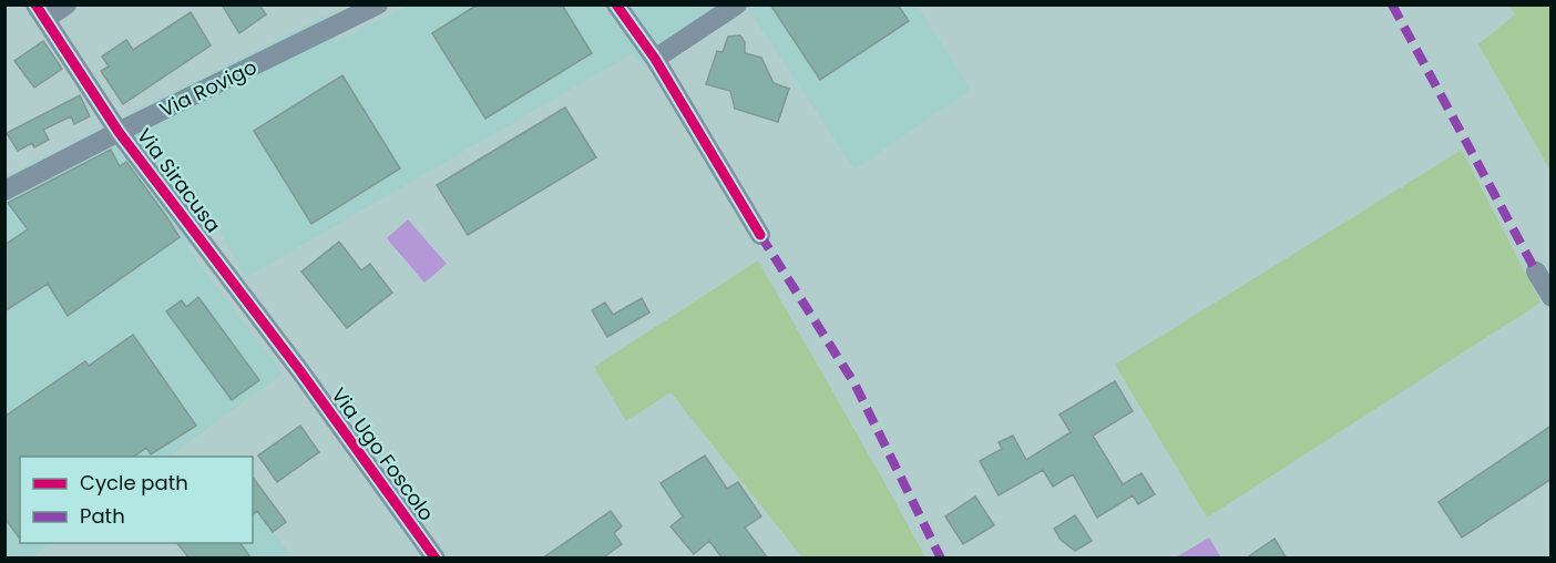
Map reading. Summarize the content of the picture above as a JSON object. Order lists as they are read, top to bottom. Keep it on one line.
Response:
{"streets":{"street":["Via Rovigo","Via Siracusa","Via Ugo Foscolo"]},"crossings":[["Via Rovigo","Via Siracusa"],["Via Siracusa","Via Ugo Foscolo"]],"legend":["Cycle path","Path"]}
